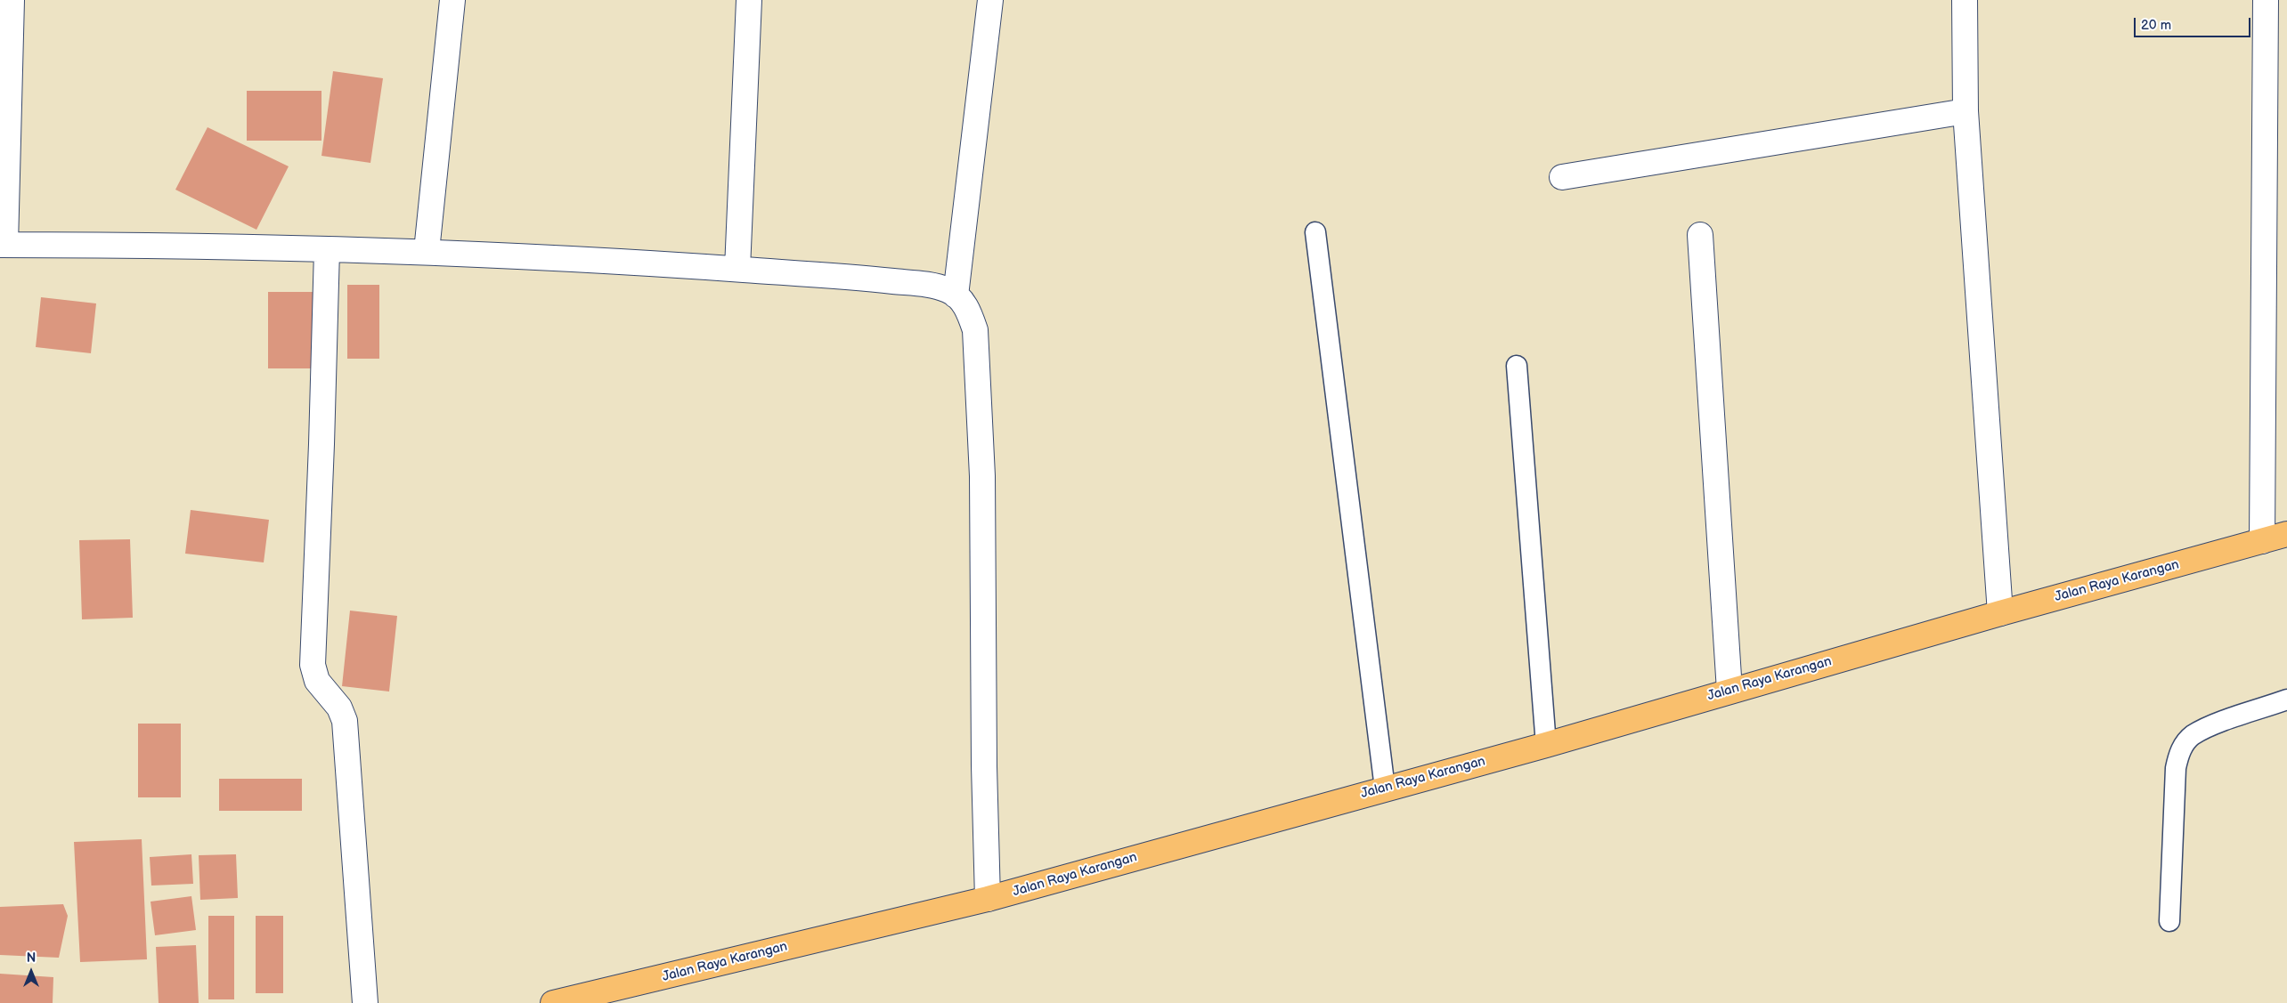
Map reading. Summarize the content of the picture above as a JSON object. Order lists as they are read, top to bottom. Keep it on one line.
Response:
{"streets":{"highway":["Jalan Raya Karangan"]},"scale_bar":"20 m","north":"top"}
